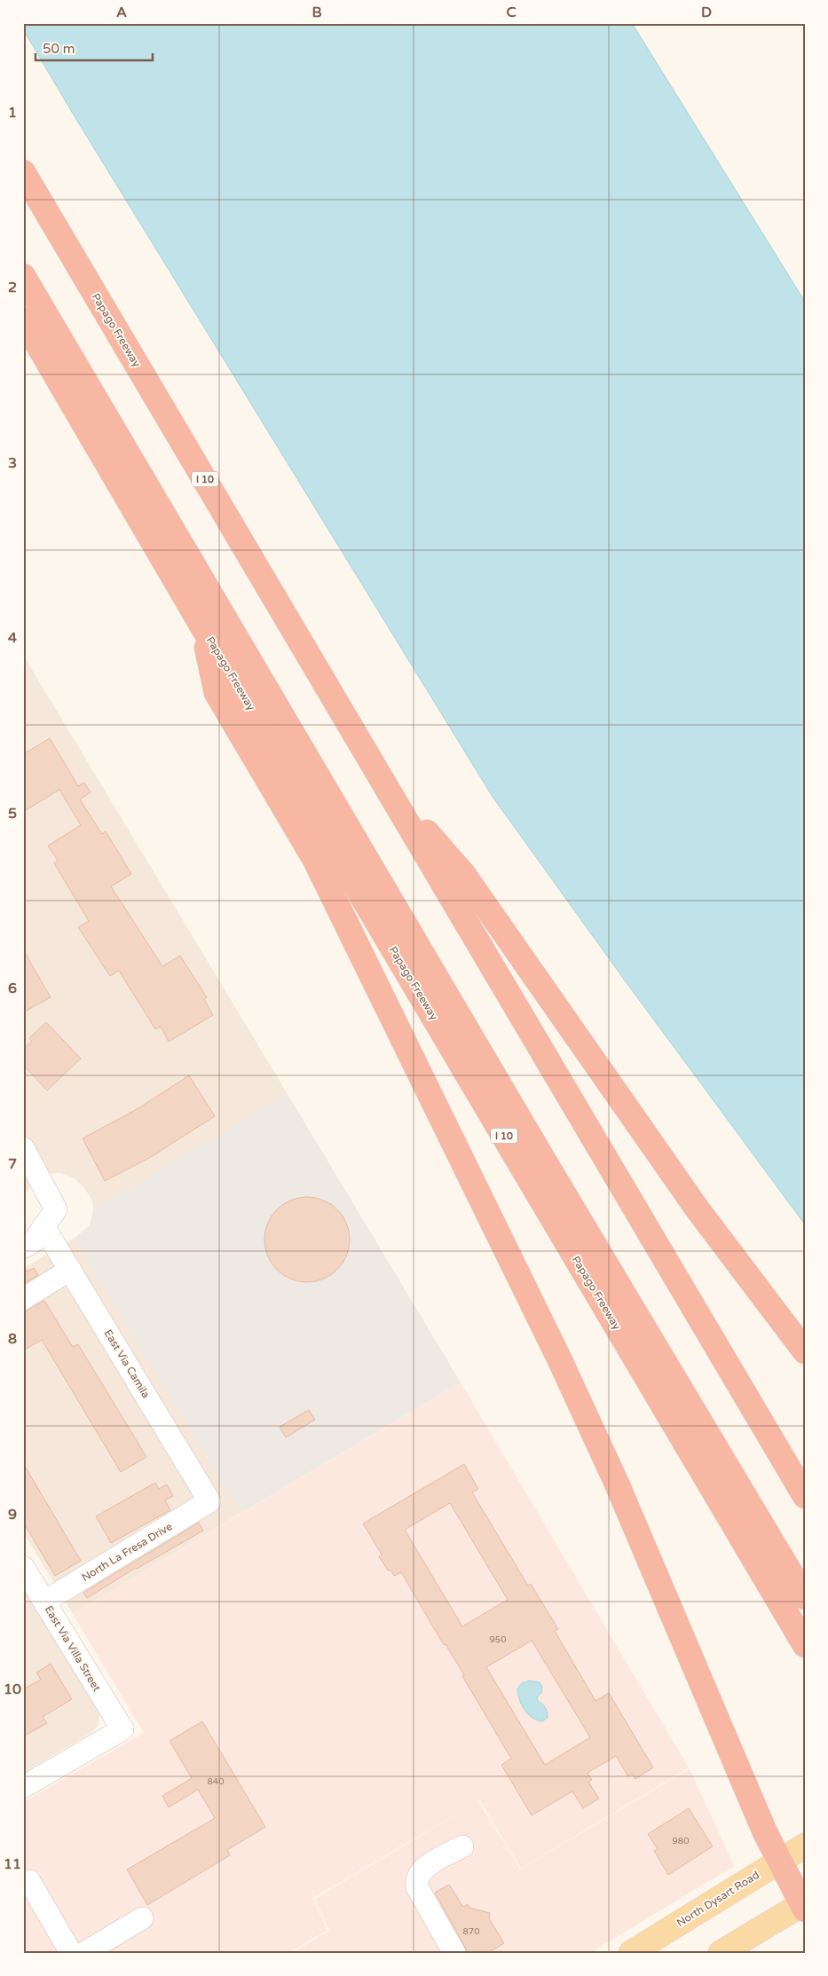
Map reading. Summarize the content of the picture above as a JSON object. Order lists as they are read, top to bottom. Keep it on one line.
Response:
{"streets":{"highway":["Papago Freeway","I 10"],"main road":["North Dysart Road"],"street":["East Via Camila","North La Fresa Drive","East Via Villa Street"]},"crossings":[["East Via Camila","North La Fresa Drive"],["North La Fresa Drive","East Via Villa Street"]],"house_numbers":["950","840","980","870"],"scale_bar":"50 m","grid":{"columns":["A","B","C","D"],"rows":["1","2","3","4","5","6","7","8","9","10","11"]}}
